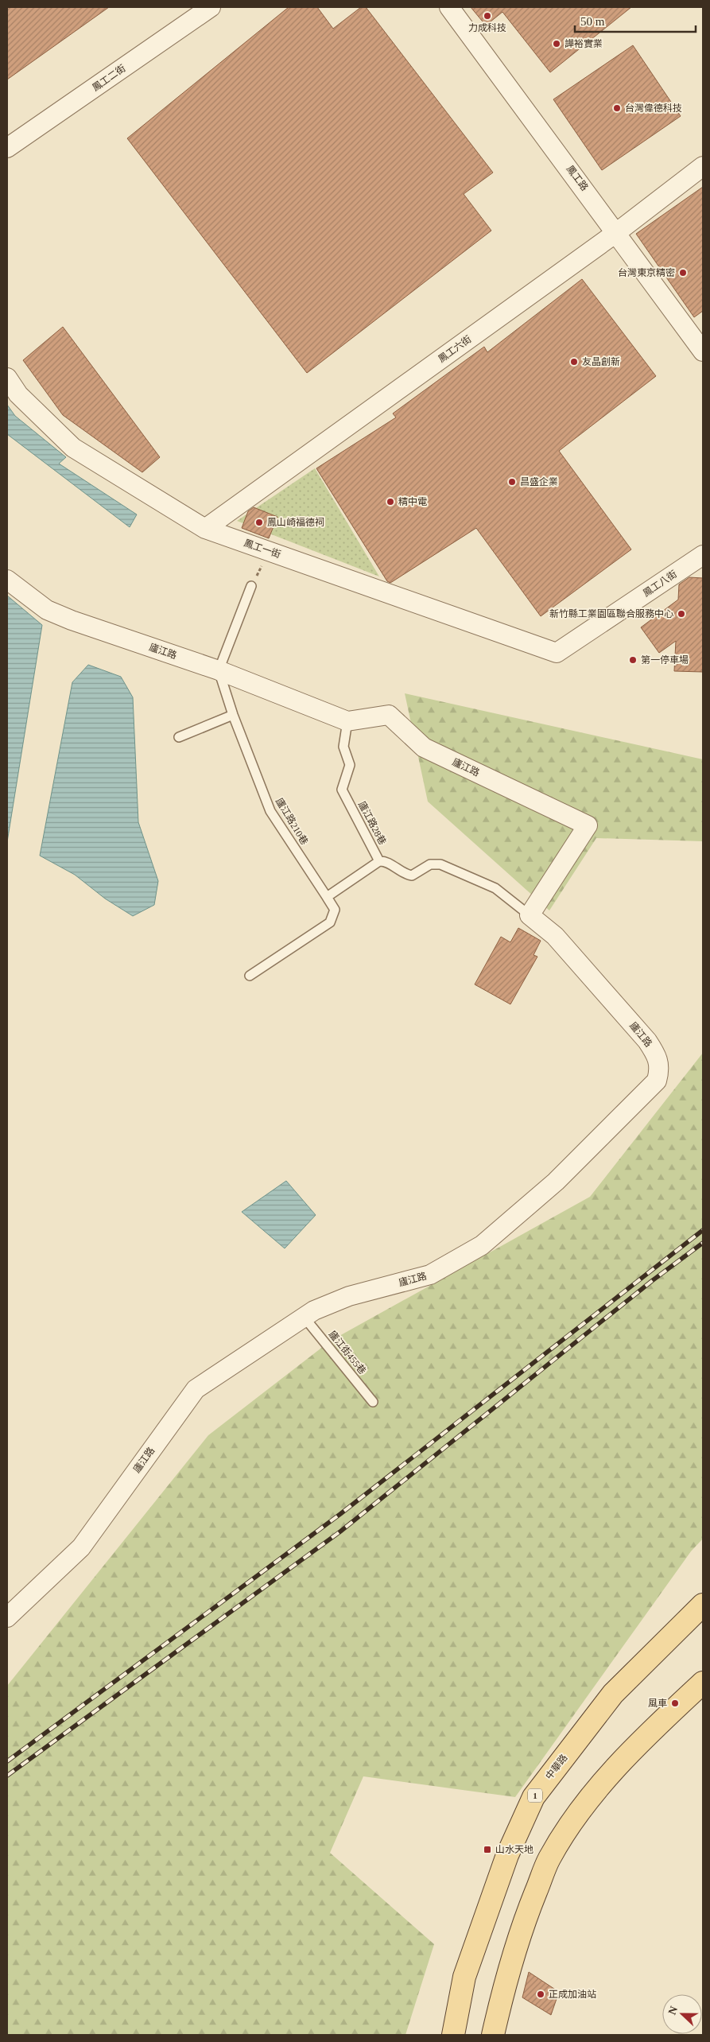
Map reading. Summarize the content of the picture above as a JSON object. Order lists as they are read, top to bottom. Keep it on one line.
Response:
{"streets":{"main road":["中華路","1"],"street":["鳳工二街","鳳工路","鳳工六街","鳳工一街","鳳工八街","廬江路"],"lane":["廬江路210巷","廬江路28巷","廬江街455巷"]},"crossings":[["鳳工路","鳳工六街"],["鳳工六街","鳳工一街"],["鳳工一街","鳳工八街"],["廬江路","廬江路210巷"],["廬江路","廬江路28巷"],["廬江路","廬江街455巷"]],"places":{"other":["力成科技","譁裕實業","台灣偉德科技","台灣東京精密","友晶創新","昌盛企業","精中電","鳳山崎福德祠","新竹縣工業園區聯合服務中心","第一停車場","風車","正成加油站"],"transit":["山水天地"]},"scale_bar":"50 m","north":"left"}
